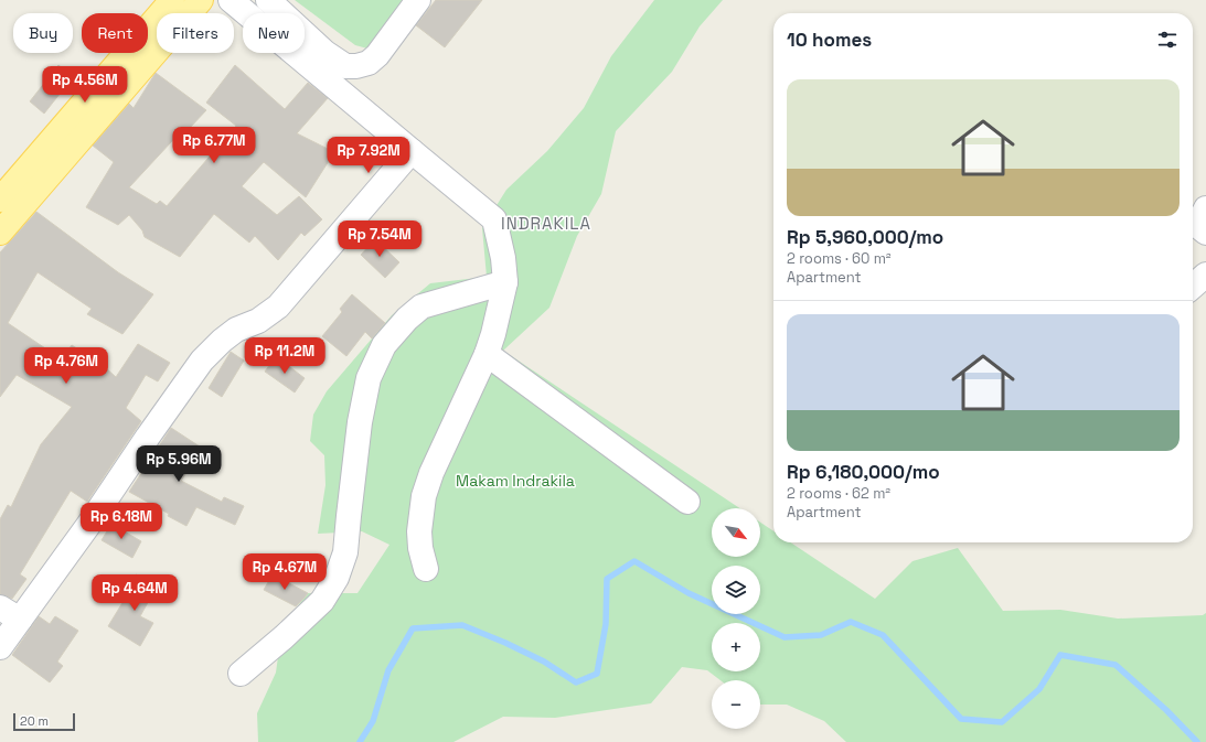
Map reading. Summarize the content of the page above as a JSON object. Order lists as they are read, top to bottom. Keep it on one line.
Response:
{"districts":["INDRAKILA"],"parks":["Makam Indrakila"],"scale_bar":"20 m","north":"bottom right","page":{"chip":["Buy","Rent","Filters","New"],"heading":"10 homes","price":["Rp 4.56M","Rp 6.77M","Rp 7.92M","Rp 7.54M","Rp 11.2M","Rp 4.76M","Rp 5.96M","Rp 6.18M","Rp 4.67M","Rp 4.64M"],"list":[{"name":"Rp 5,960,000/mo","note":"2 rooms · 60 m² · Apartment"},{"name":"Rp 6,180,000/mo","note":"2 rooms · 62 m² · Apartment"}],"map_buttons":["+","−"],"scale":"20 m"}}
